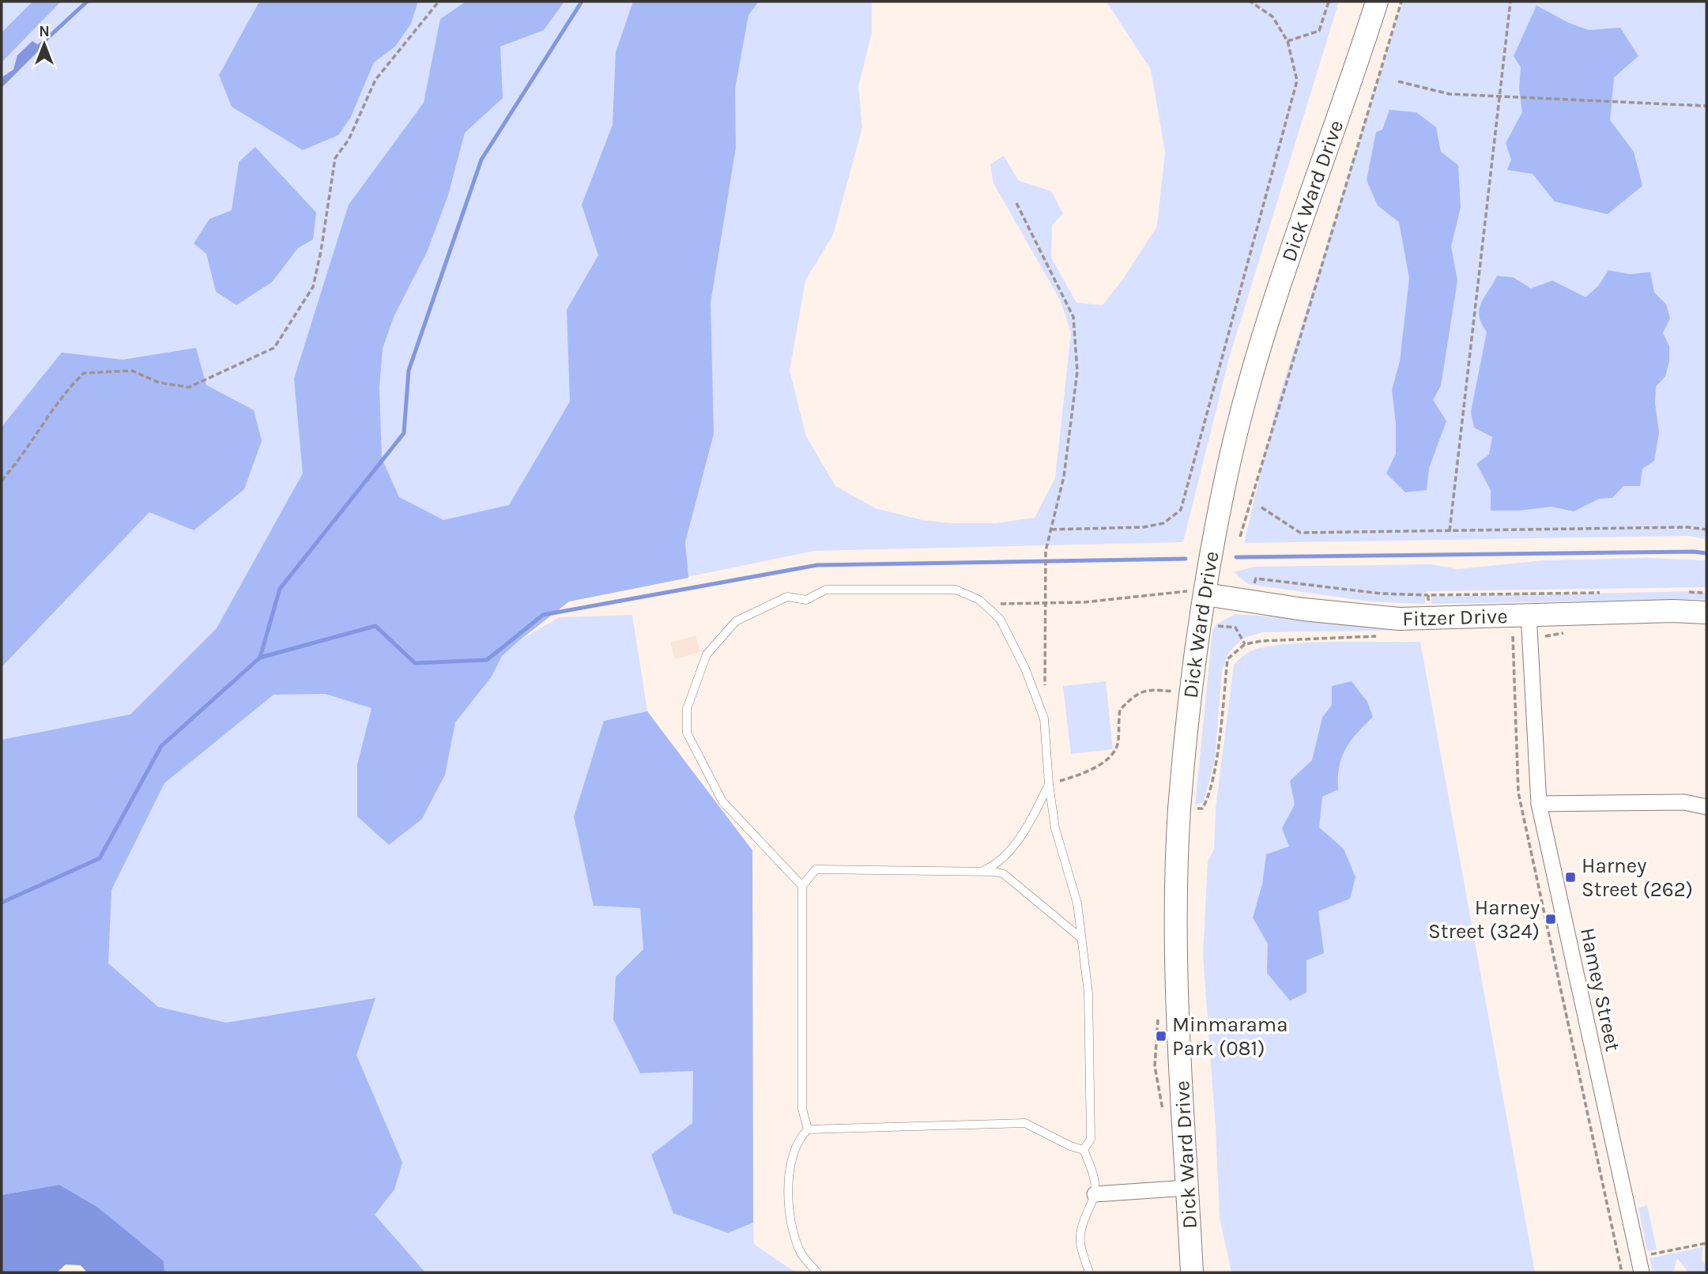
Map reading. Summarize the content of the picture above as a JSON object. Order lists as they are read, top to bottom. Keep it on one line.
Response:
{"streets":{"street":["Dick Ward Drive","Fitzer Drive","Hamey Street"]},"crossings":[["Dick Ward Drive","Fitzer Drive"],["Fitzer Drive","Hamey Street"]],"places":{"transit":["Harney Street (262)","Harney Street (324)","Minmarama Park (081)"]},"north":"top"}
